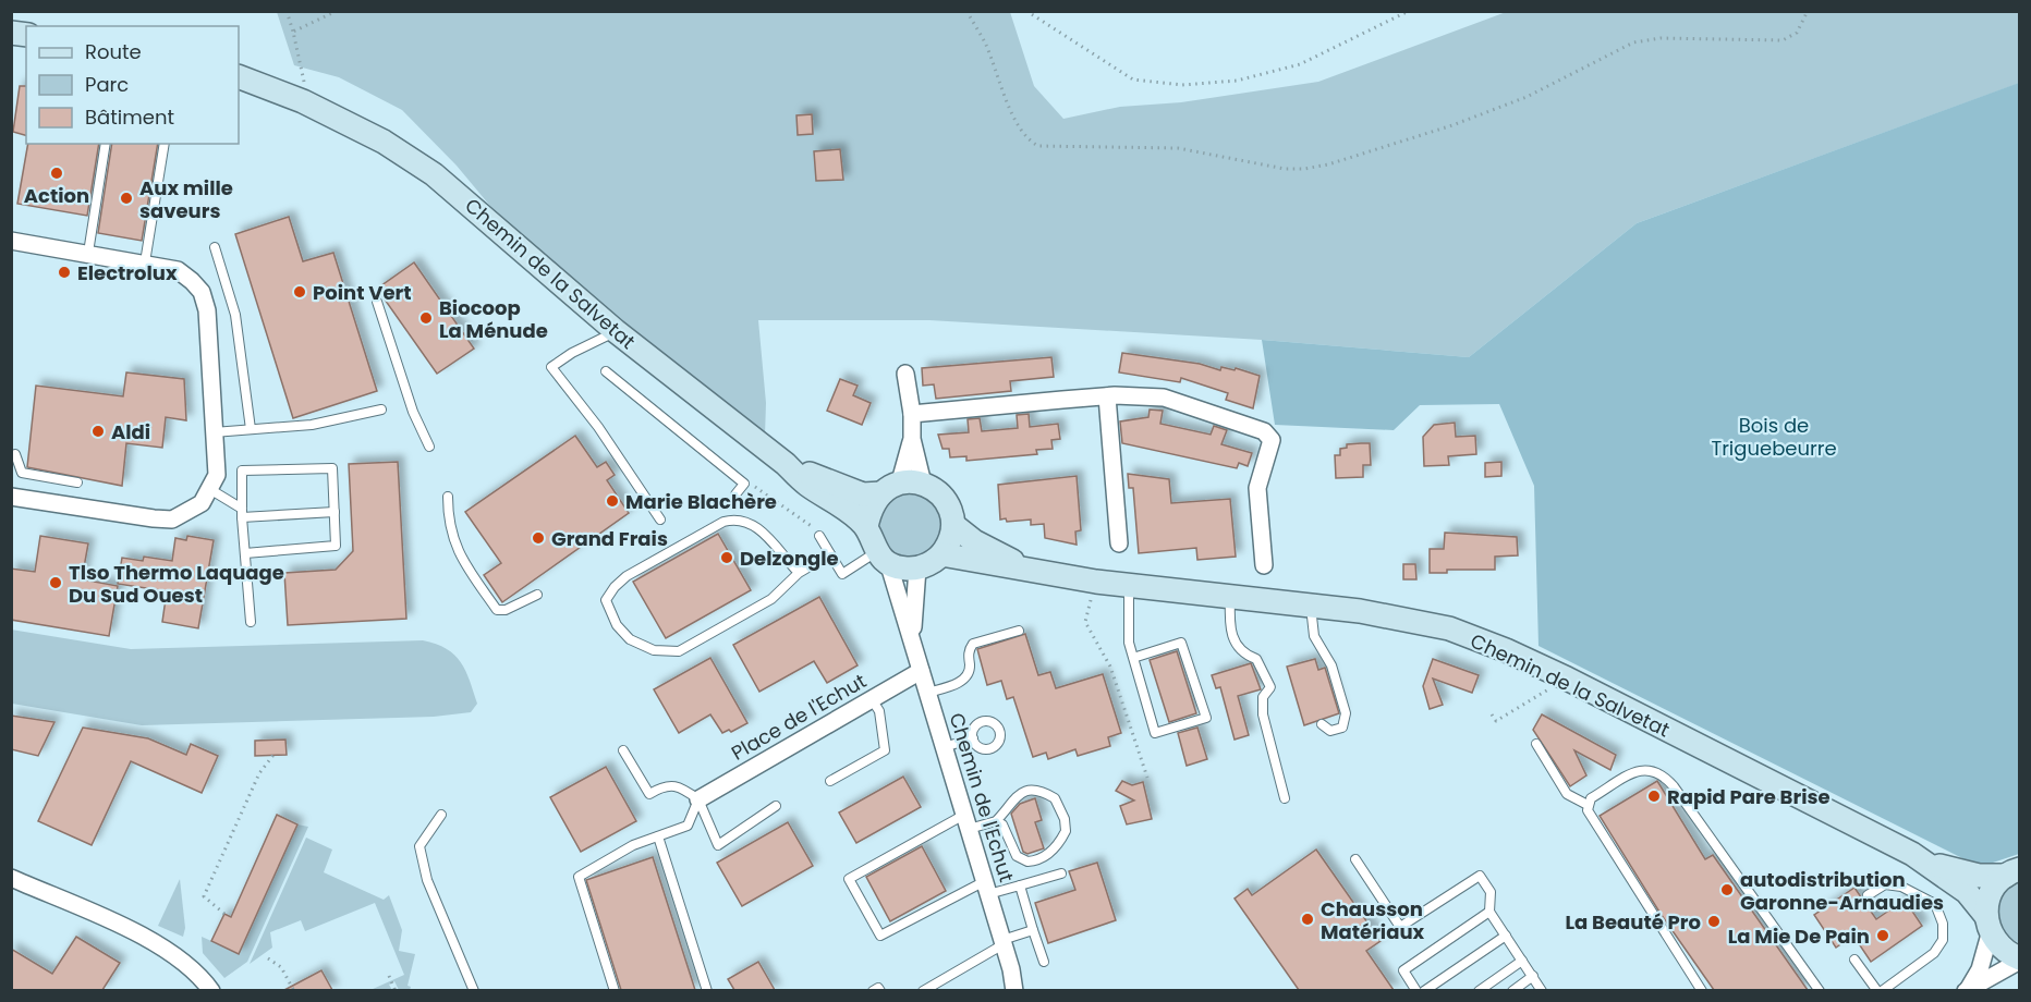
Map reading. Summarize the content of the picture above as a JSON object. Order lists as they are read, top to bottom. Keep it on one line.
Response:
{"streets":{"main road":["Chemin de la Salvetat"],"street":["Place de l'Echut","Chemin de l'Echut"]},"crossings":[["Chemin de la Salvetat","Chemin de l'Echut"],["Place de l'Echut","Chemin de l'Echut"]],"parks":["Bois de Triguebeurre"],"places":["Action","Aux mille saveurs","Electrolux","Point Vert","Biocoop La Ménude","Aldi","Marie Blachère","Grand Frais","Delzongle","Tlso Thermo Laquage Du Sud Ouest","Rapid Pare Brise","autodistribution Garonne-Arnaudies","Chausson Matériaux","La Beauté Pro","La Mie De Pain"],"legend":["Route","Parc","Bâtiment"]}
